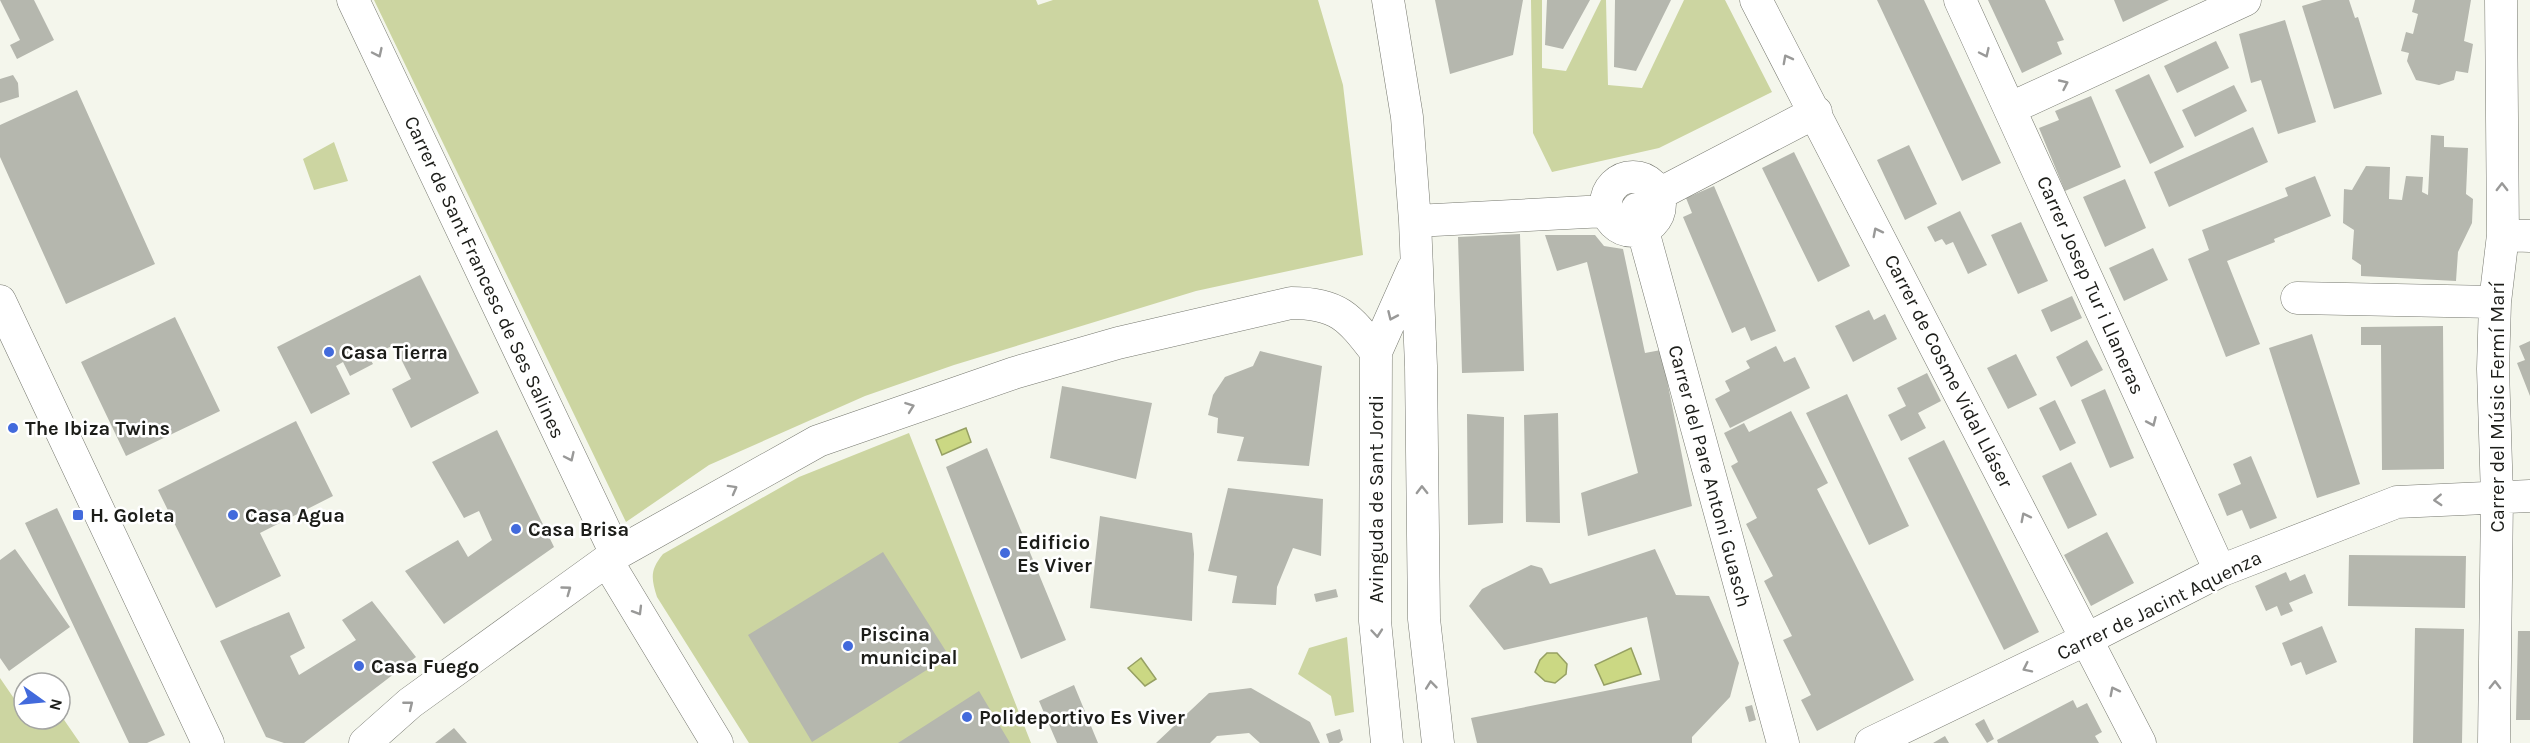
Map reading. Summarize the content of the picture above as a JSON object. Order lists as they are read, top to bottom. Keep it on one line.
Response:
{"streets":{"street":["Carrer de Sant Francesc de Ses Salines","Carrer Josep Tur i Llaneras","Carrer de Cosme Vidal Lláser","Carrer del Músic Fermí Marí","Carrer del Pare Antoni Guasch","Avinguda de Sant Jordi","Carrer de Jacint Aquenza"]},"crossings":[["Carrer Josep Tur i Llaneras","Carrer de Jacint Aquenza"],["Carrer de Cosme Vidal Lláser","Carrer de Jacint Aquenza"],["Carrer del Músic Fermí Marí","Carrer de Jacint Aquenza"]],"one_way":["Carrer de Sant Francesc de Ses Salines","Carrer Josep Tur i Llaneras","Carrer de Cosme Vidal Lláser","Carrer del Músic Fermí Marí"],"places":{"other":["Casa Tierra","The Ibiza Twins","Casa Agua","Casa Brisa","Edificio Es Viver","Piscina municipal","Casa Fuego","Polideportivo Es Viver"],"transit":["H. Goleta"]},"north":"right"}
